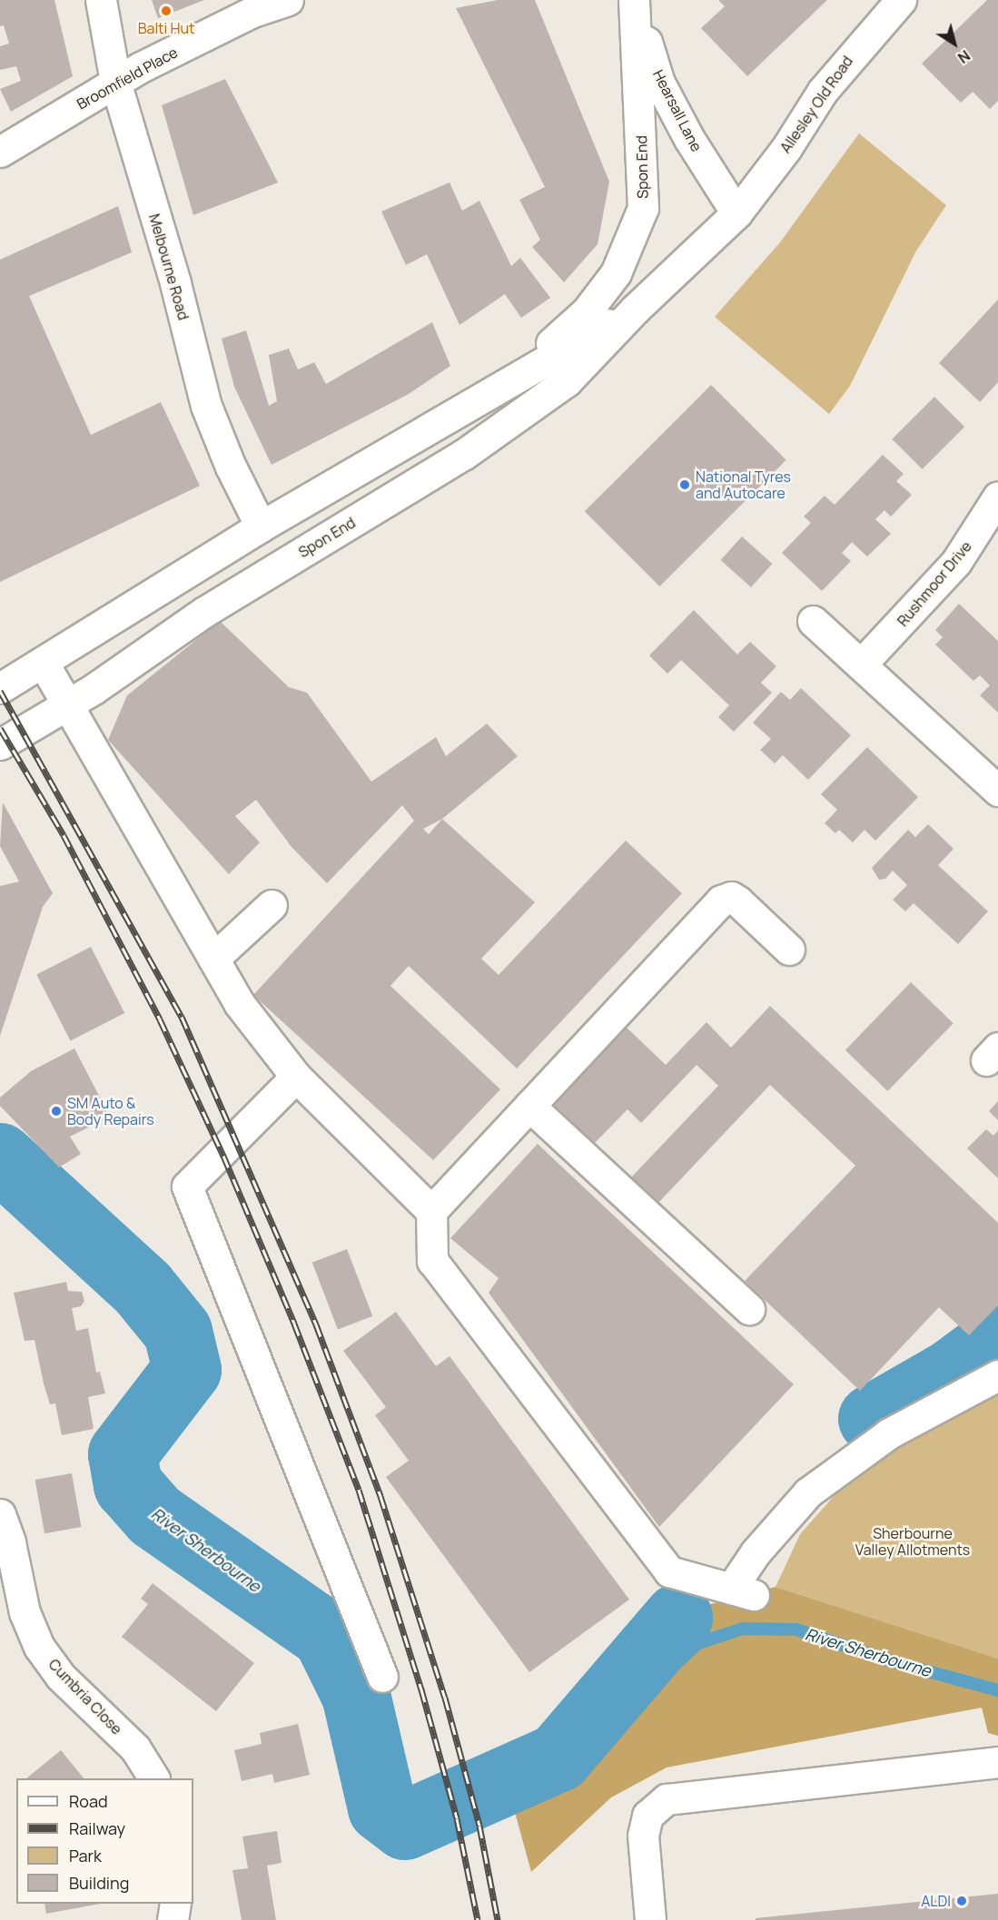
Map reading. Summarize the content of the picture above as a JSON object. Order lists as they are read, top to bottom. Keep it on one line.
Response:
{"streets":{"main road":["Broomfield Place","Allesley Old Road","Hearsall Lane","Spon End","Melbourne Road","Rushmoor Drive","Cumbria Close"]},"crossings":[["Broomfield Place","Melbourne Road"],["Allesley Old Road","Hearsall Lane"],["Allesley Old Road","Spon End"],["Hearsall Lane","Spon End"],["Spon End","Melbourne Road"]],"water":["River Sherbourne"],"parks":["Sherbourne Valley Allotments"],"places":["Balti Hut","National Tyres and Autocare","SM Auto & Body Repairs","ALDI"],"legend":["Road","Railway","Park","Building"],"north":"bottom right"}
